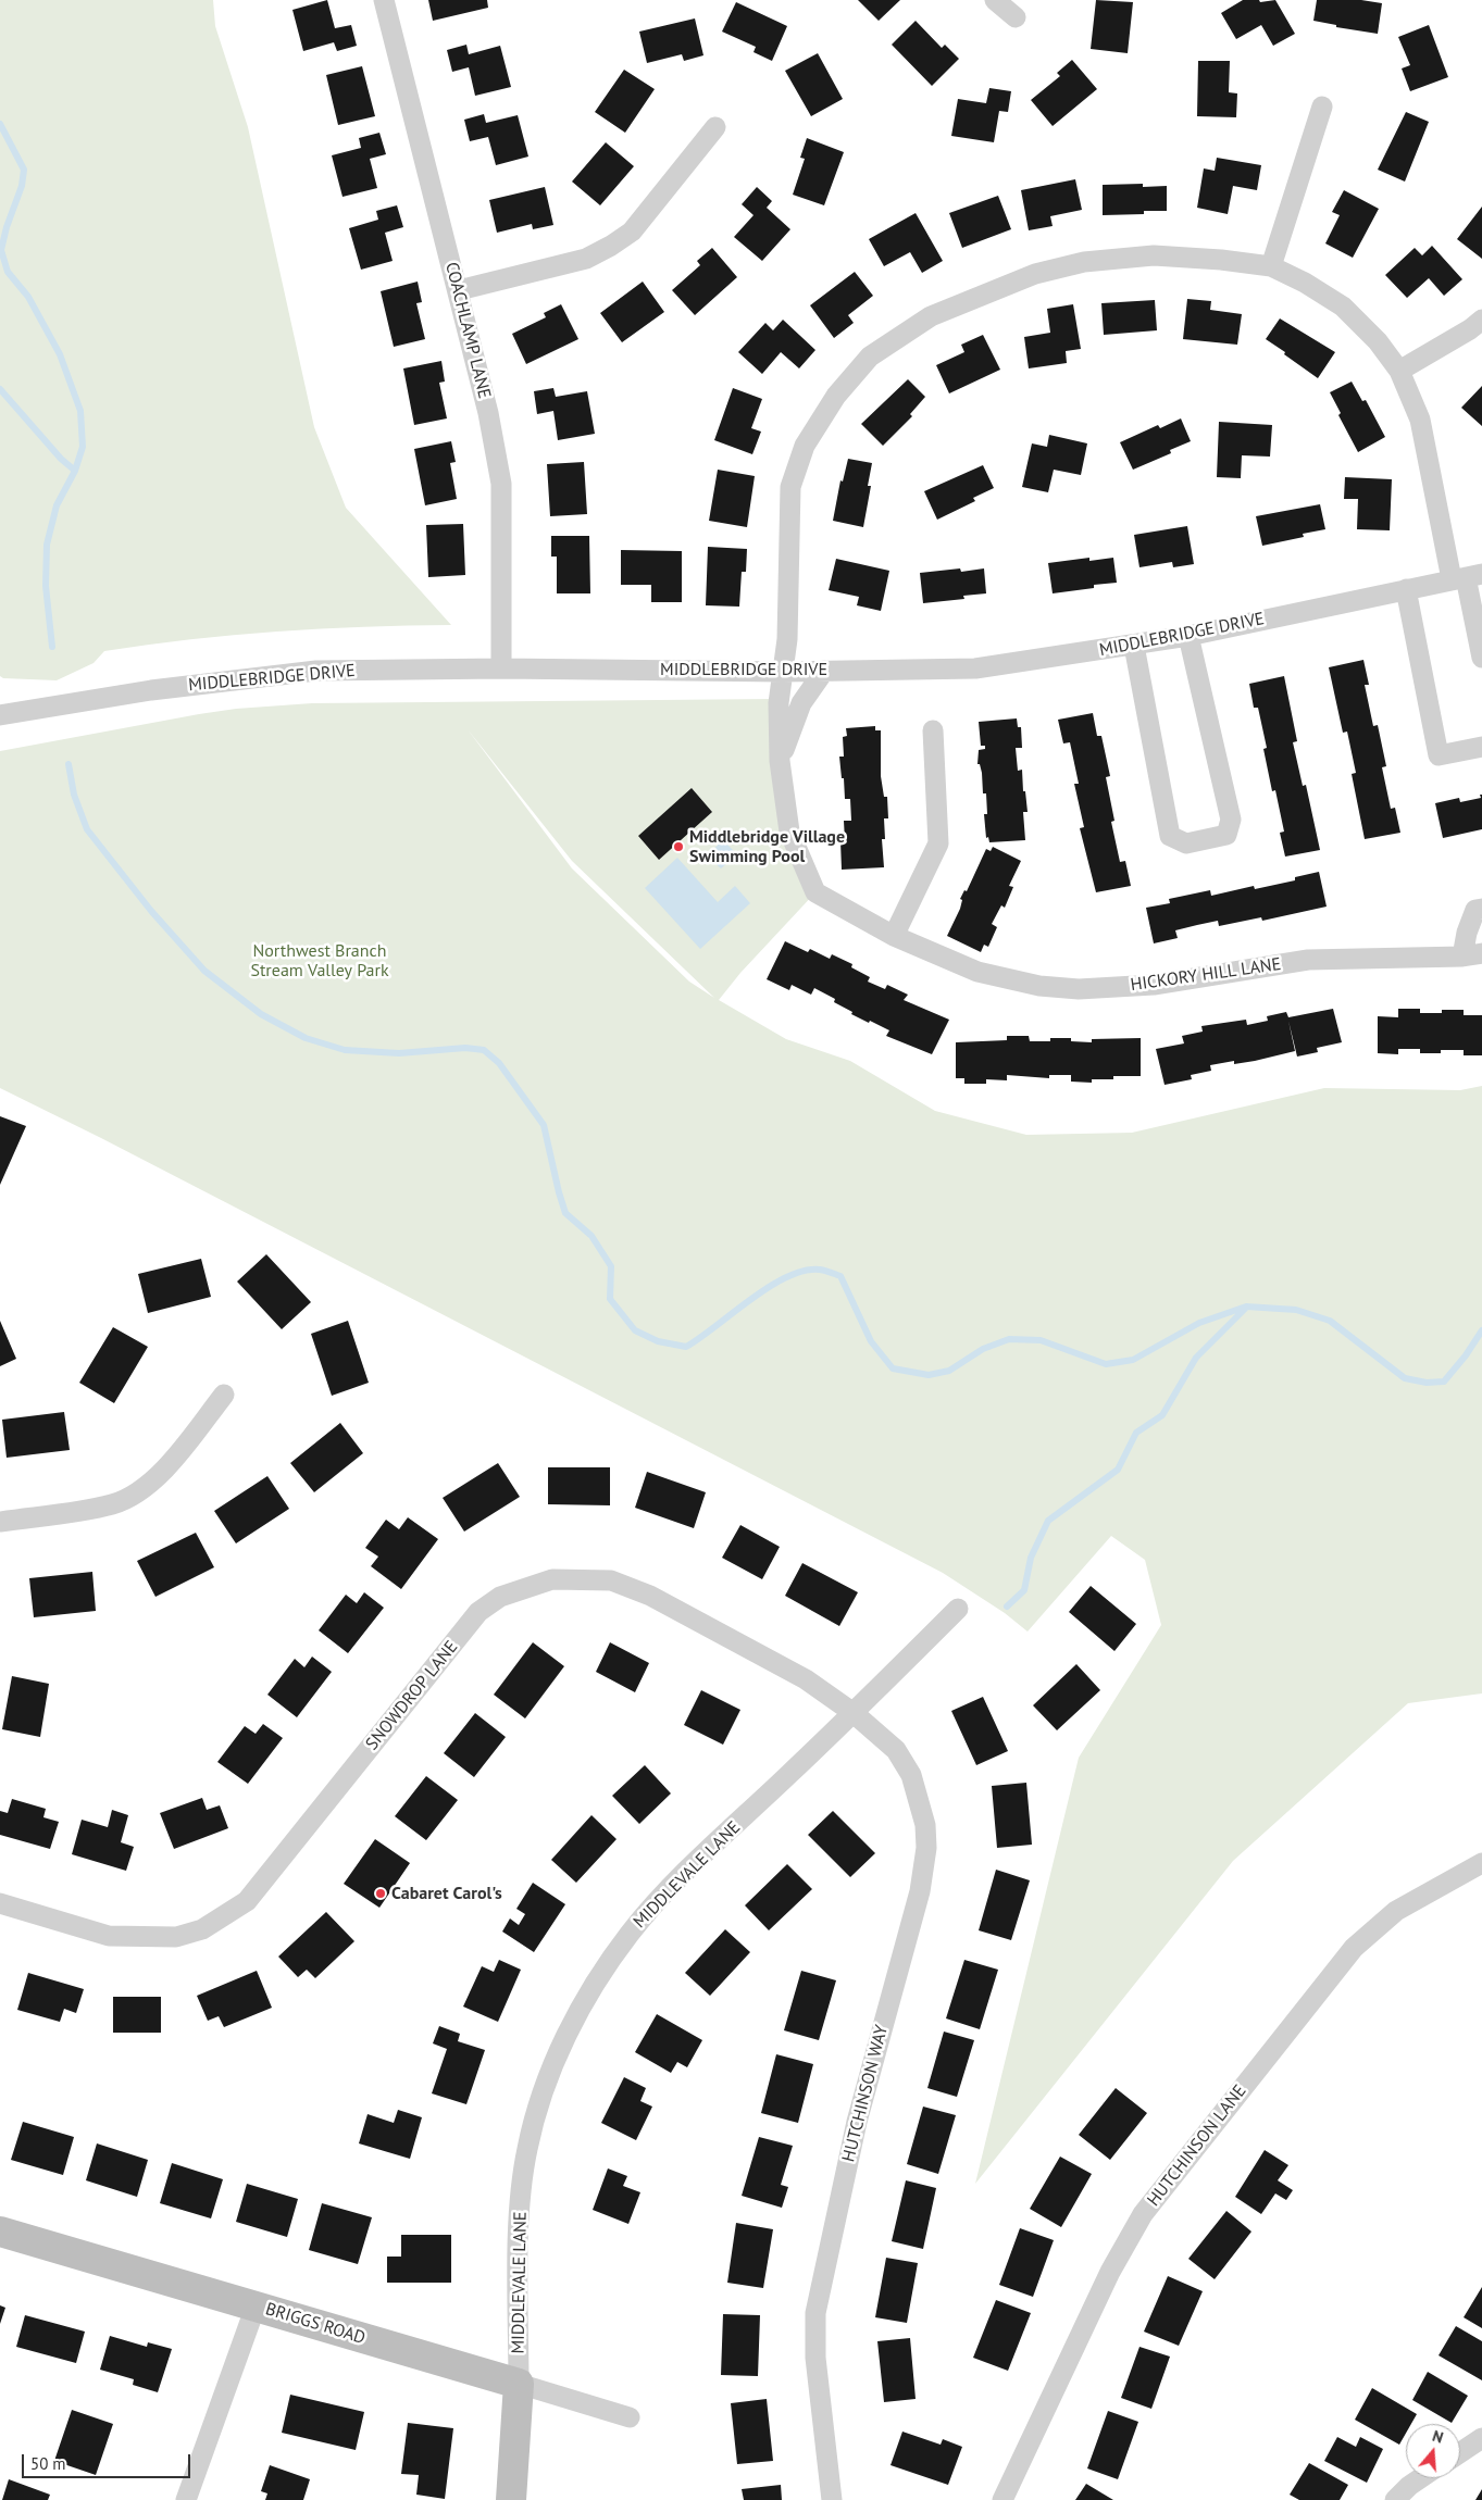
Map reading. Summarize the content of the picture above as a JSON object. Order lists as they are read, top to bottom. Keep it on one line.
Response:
{"streets":{"street":["COACHLAMP LANE","MIDDLEBRIDGE DRIVE","HICKORY HILL LANE","SNOWDROP LANE","MIDDLEVALE LANE","HUTCHINSON WAY","HUTCHINSON LANE","BRIGGS ROAD"]},"crossings":[["COACHLAMP LANE","MIDDLEBRIDGE DRIVE"],["MIDDLEBRIDGE DRIVE","HICKORY HILL LANE"],["SNOWDROP LANE","MIDDLEVALE LANE"],["SNOWDROP LANE","HUTCHINSON WAY"],["MIDDLEVALE LANE","HUTCHINSON WAY"],["MIDDLEVALE LANE","BRIGGS ROAD"]],"parks":["Northwest Branch Stream Valley Park"],"places":["Middlebridge Village Swimming Pool","Cabaret Carol's"],"scale_bar":"50 m","north":"top"}
